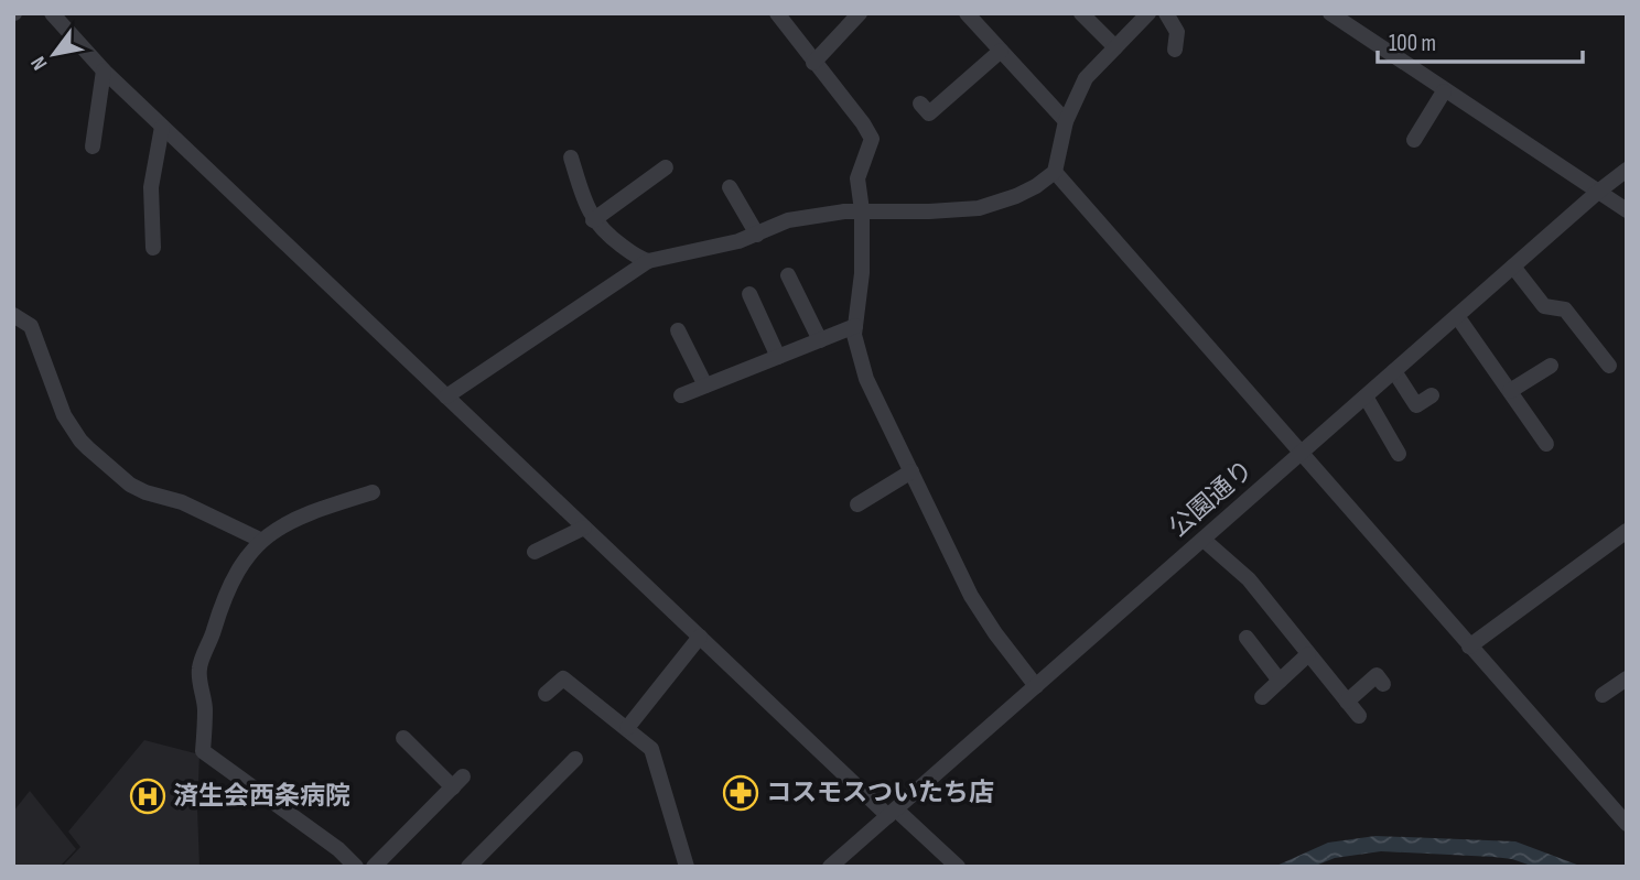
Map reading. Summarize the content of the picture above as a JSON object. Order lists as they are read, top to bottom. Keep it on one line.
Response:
{"streets":{"street":["公園通り"]},"places":{"pharmacy":["コスモスついたち店"],"hospital":["済生会西条病院"]},"scale_bar":"100 m","north":"bottom left"}
